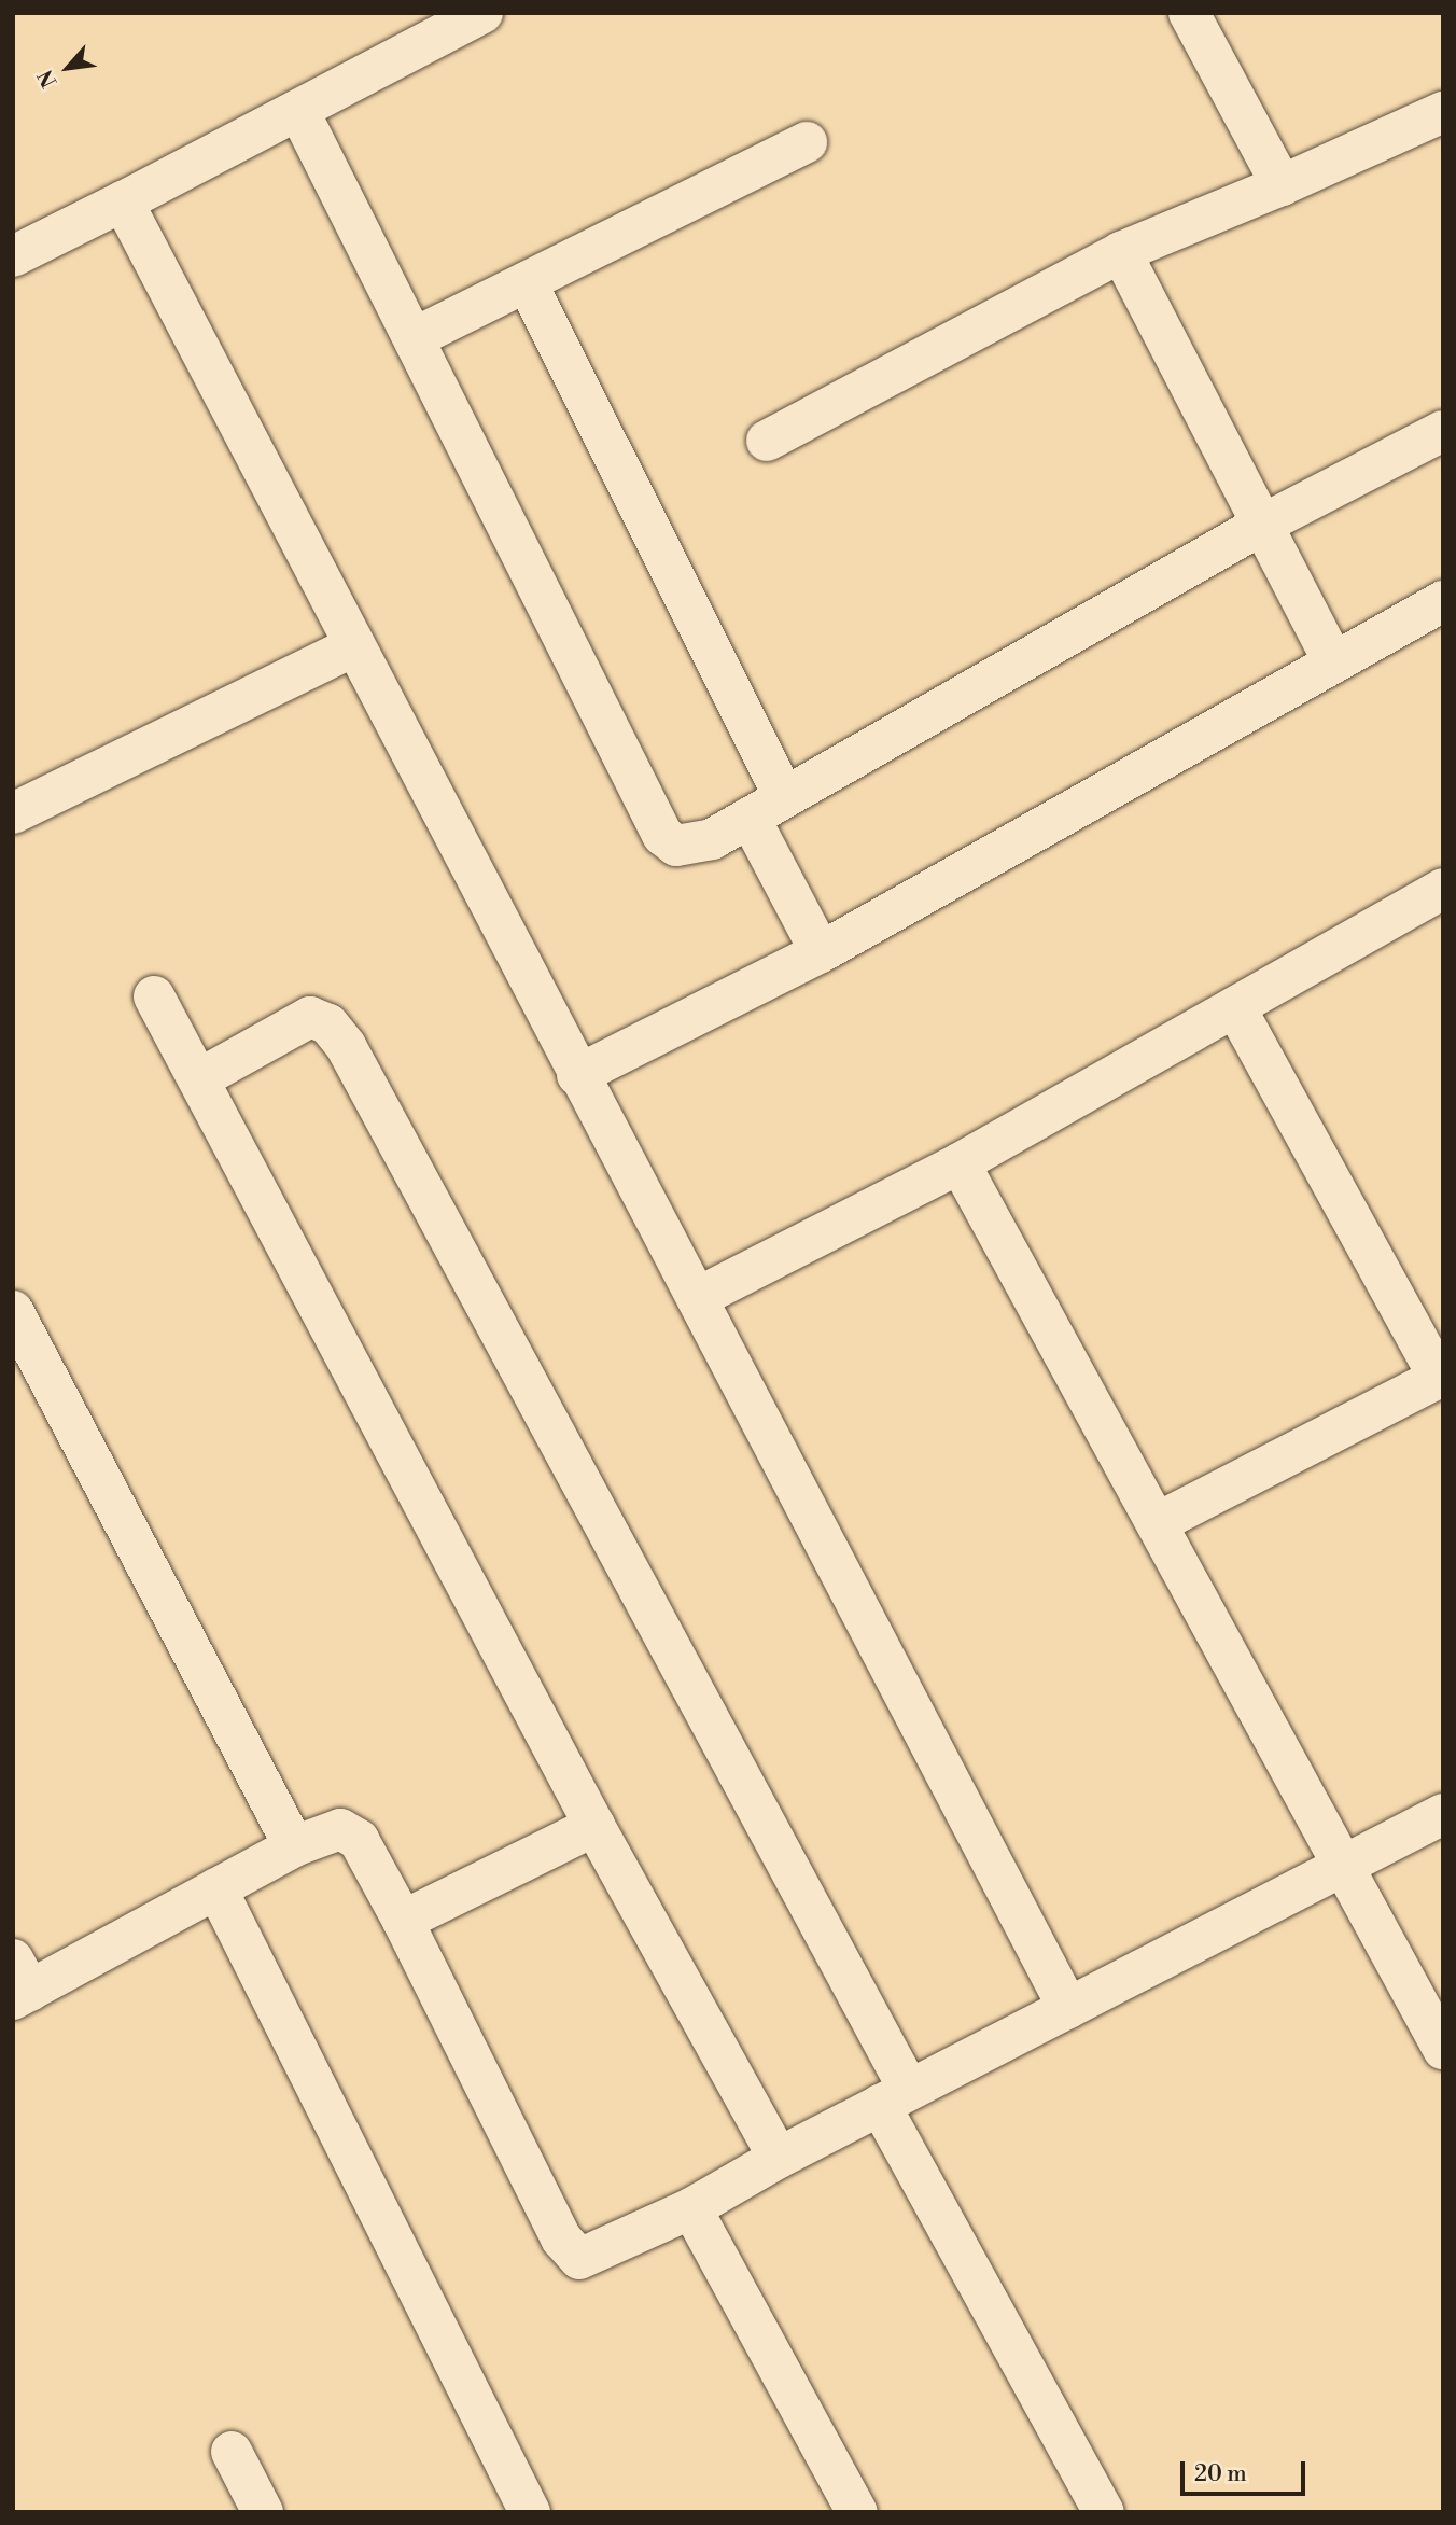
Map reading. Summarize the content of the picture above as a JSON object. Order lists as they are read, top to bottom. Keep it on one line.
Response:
{"scale_bar":"20 m","north":"bottom left"}
